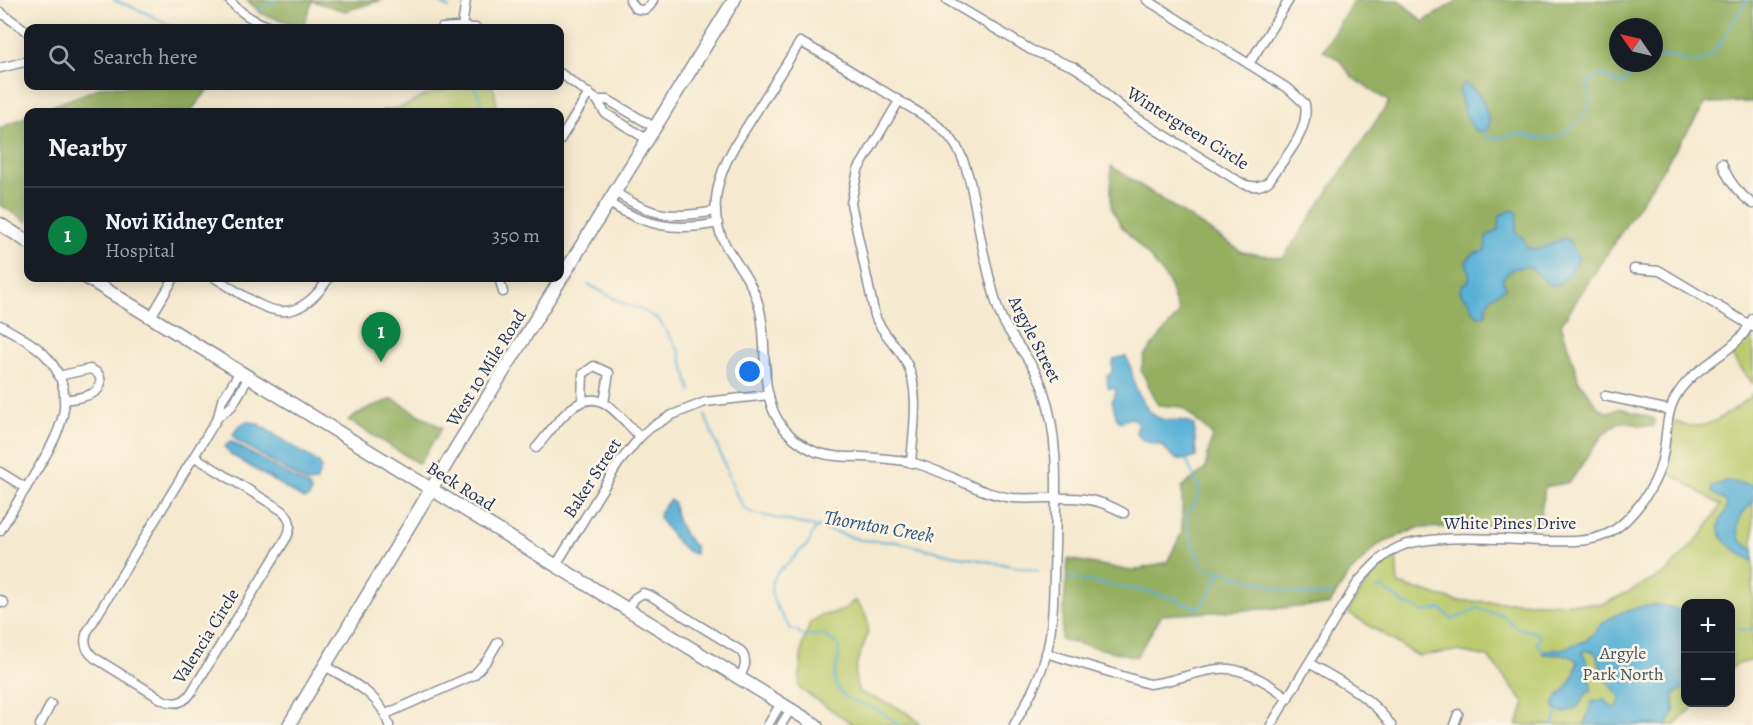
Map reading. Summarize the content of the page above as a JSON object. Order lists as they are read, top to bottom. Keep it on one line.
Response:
{"streets":{"main road":["West 10 Mile Road","Beck Road"],"street":["Wintergreen Circle","Argyle Street","Baker Street","White Pines Drive","Valencia Circle"]},"crossings":[["West 10 Mile Road","Beck Road"],["Baker Street","Beck Road"],["Beck Road","Valencia Circle"]],"water":["Thornton Creek"],"parks":["Argyle Park North"],"north":"top left","page":{"search":"Search here","heading":"Nearby","list":[{"mark":"1","name":"Novi Kidney Center","note":"Hospital","value":"350 m"}],"pins":"1","map_buttons":["+","−"]}}
